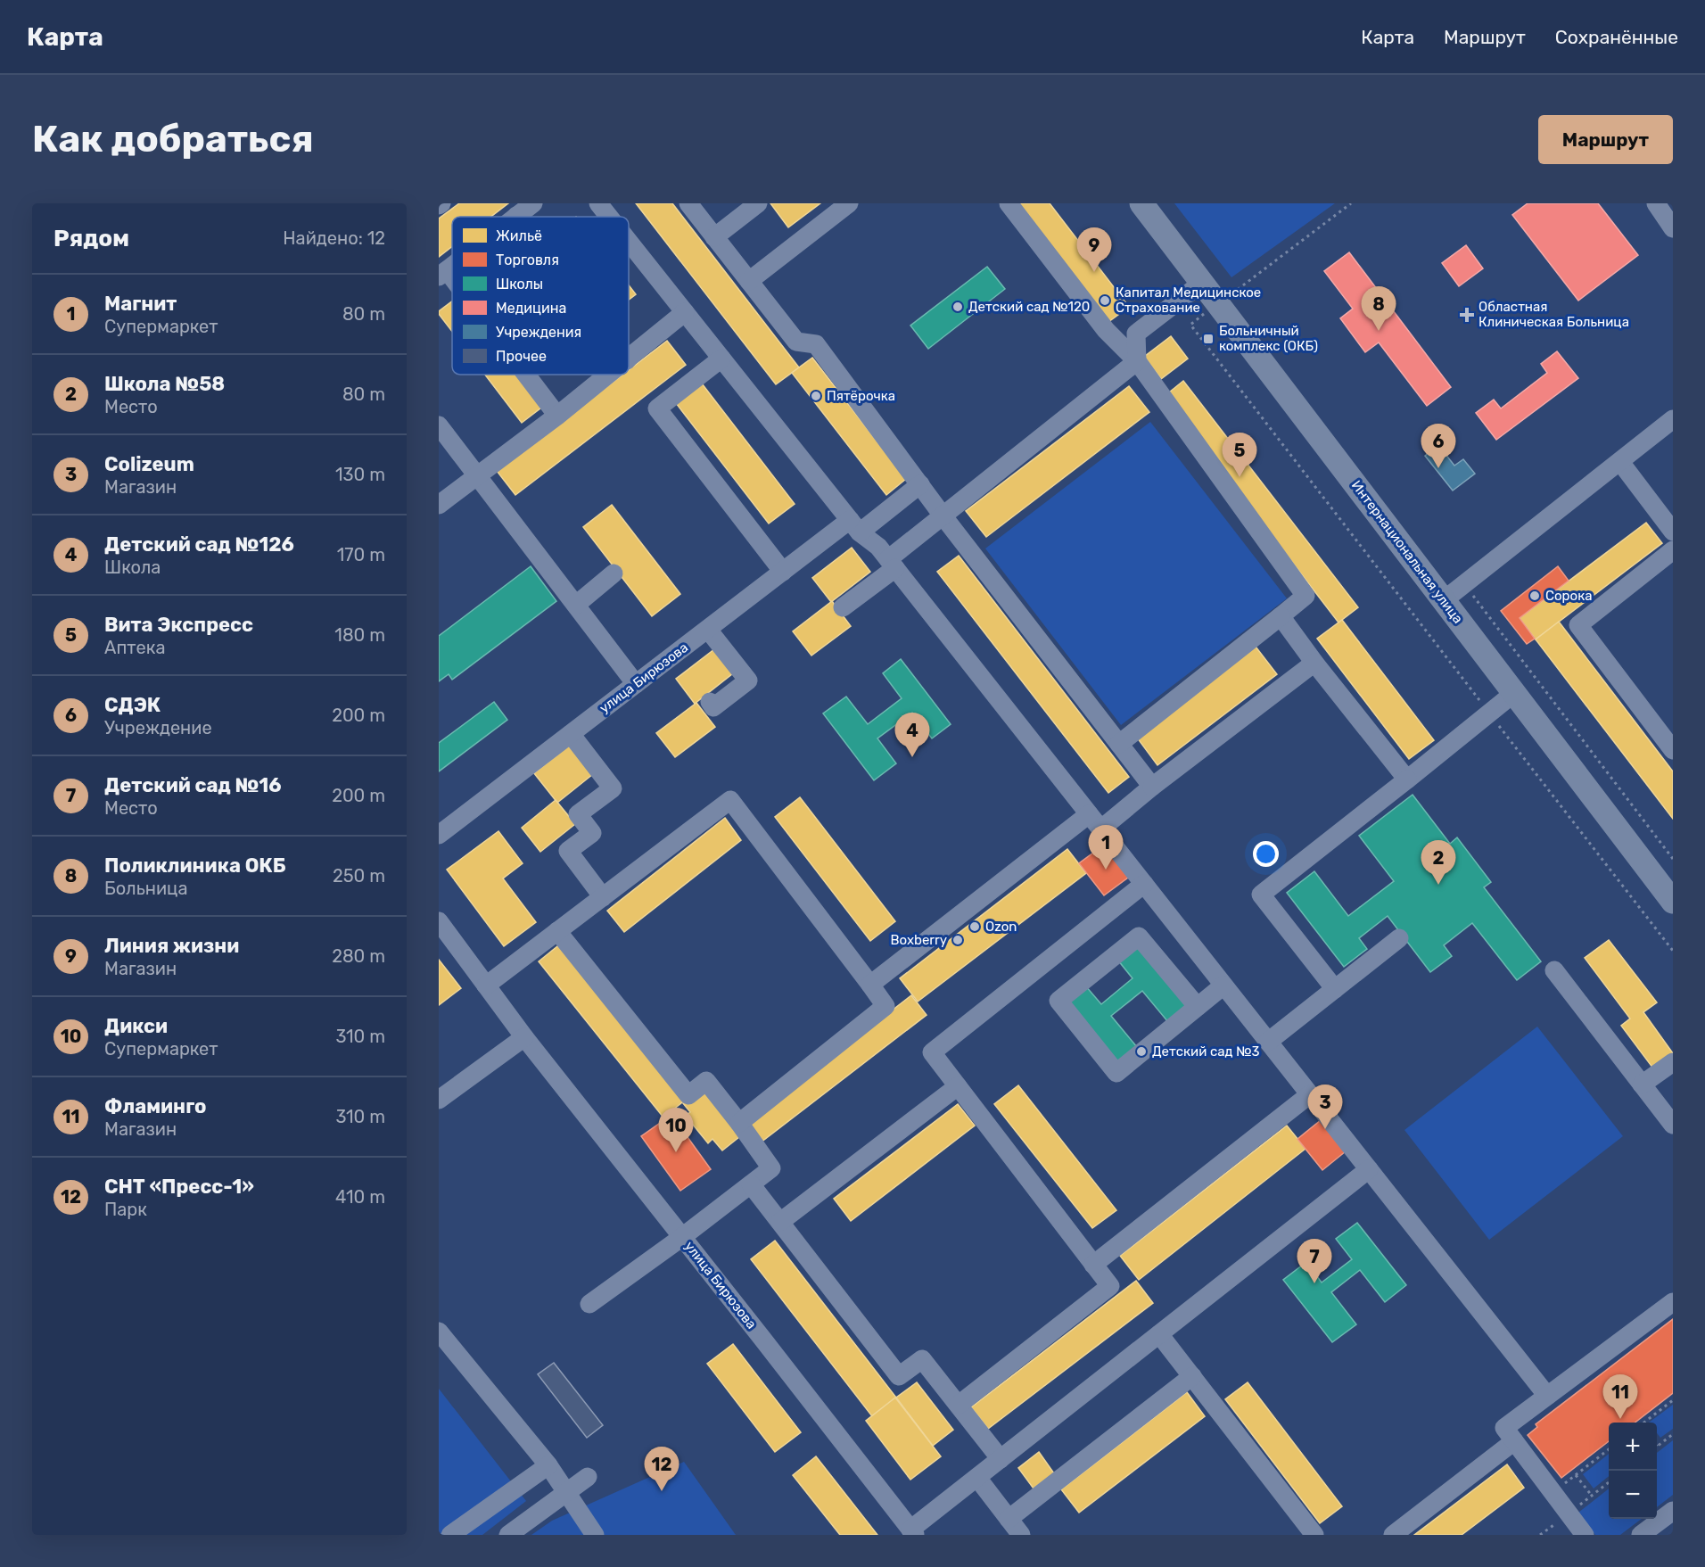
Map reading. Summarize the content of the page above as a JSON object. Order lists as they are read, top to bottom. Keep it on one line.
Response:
{"streets":{"main road":["Интернациональная улица"],"street":["улица Бирюзова"]},"places":{"other":["Капитал Медицинское Страхование","Детский сад №120","Пятёрочка","Сорока","Ozon","Boxberry","Детский сад №3"],"health":["Областная Клиническая Больница"],"transit":["Больничный комплекс (ОКБ)"]},"legend":["Жильё","Торговля","Школы","Медицина","Учреждения","Прочее"],"page":{"header":"Карта","nav":["Карта","Маршрут","Сохранённые"],"buttons":"Маршрут","title":"Как добраться","heading":["Рядом","Найдено: 12"],"pins":["9","8","6","5","4","1","2","3","10","7","11","12"],"list":[{"mark":"1","name":"Магнит","note":"Супермаркет","value":"80 m"},{"mark":"2","name":"Школа №58","note":"Место","value":"80 m"},{"mark":"3","name":"Colizeum","note":"Магазин","value":"130 m"},{"mark":"4","name":"Детский сад №126","note":"Школа","value":"170 m"},{"mark":"5","name":"Вита Экспресс","note":"Аптека","value":"180 m"},{"mark":"6","name":"СДЭК","note":"Учреждение","value":"200 m"},{"mark":"7","name":"Детский сад №16","note":"Место","value":"200 m"},{"mark":"8","name":"Поликлиника ОКБ","note":"Больница","value":"250 m"},{"mark":"9","name":"Линия жизни","note":"Магазин","value":"280 m"},{"mark":"10","name":"Дикси","note":"Супермаркет","value":"310 m"},{"mark":"11","name":"Фламинго","note":"Магазин","value":"310 m"},{"mark":"12","name":"СНТ «Пресс-1»","note":"Парк","value":"410 m"}],"map_buttons":["+","−"]}}
